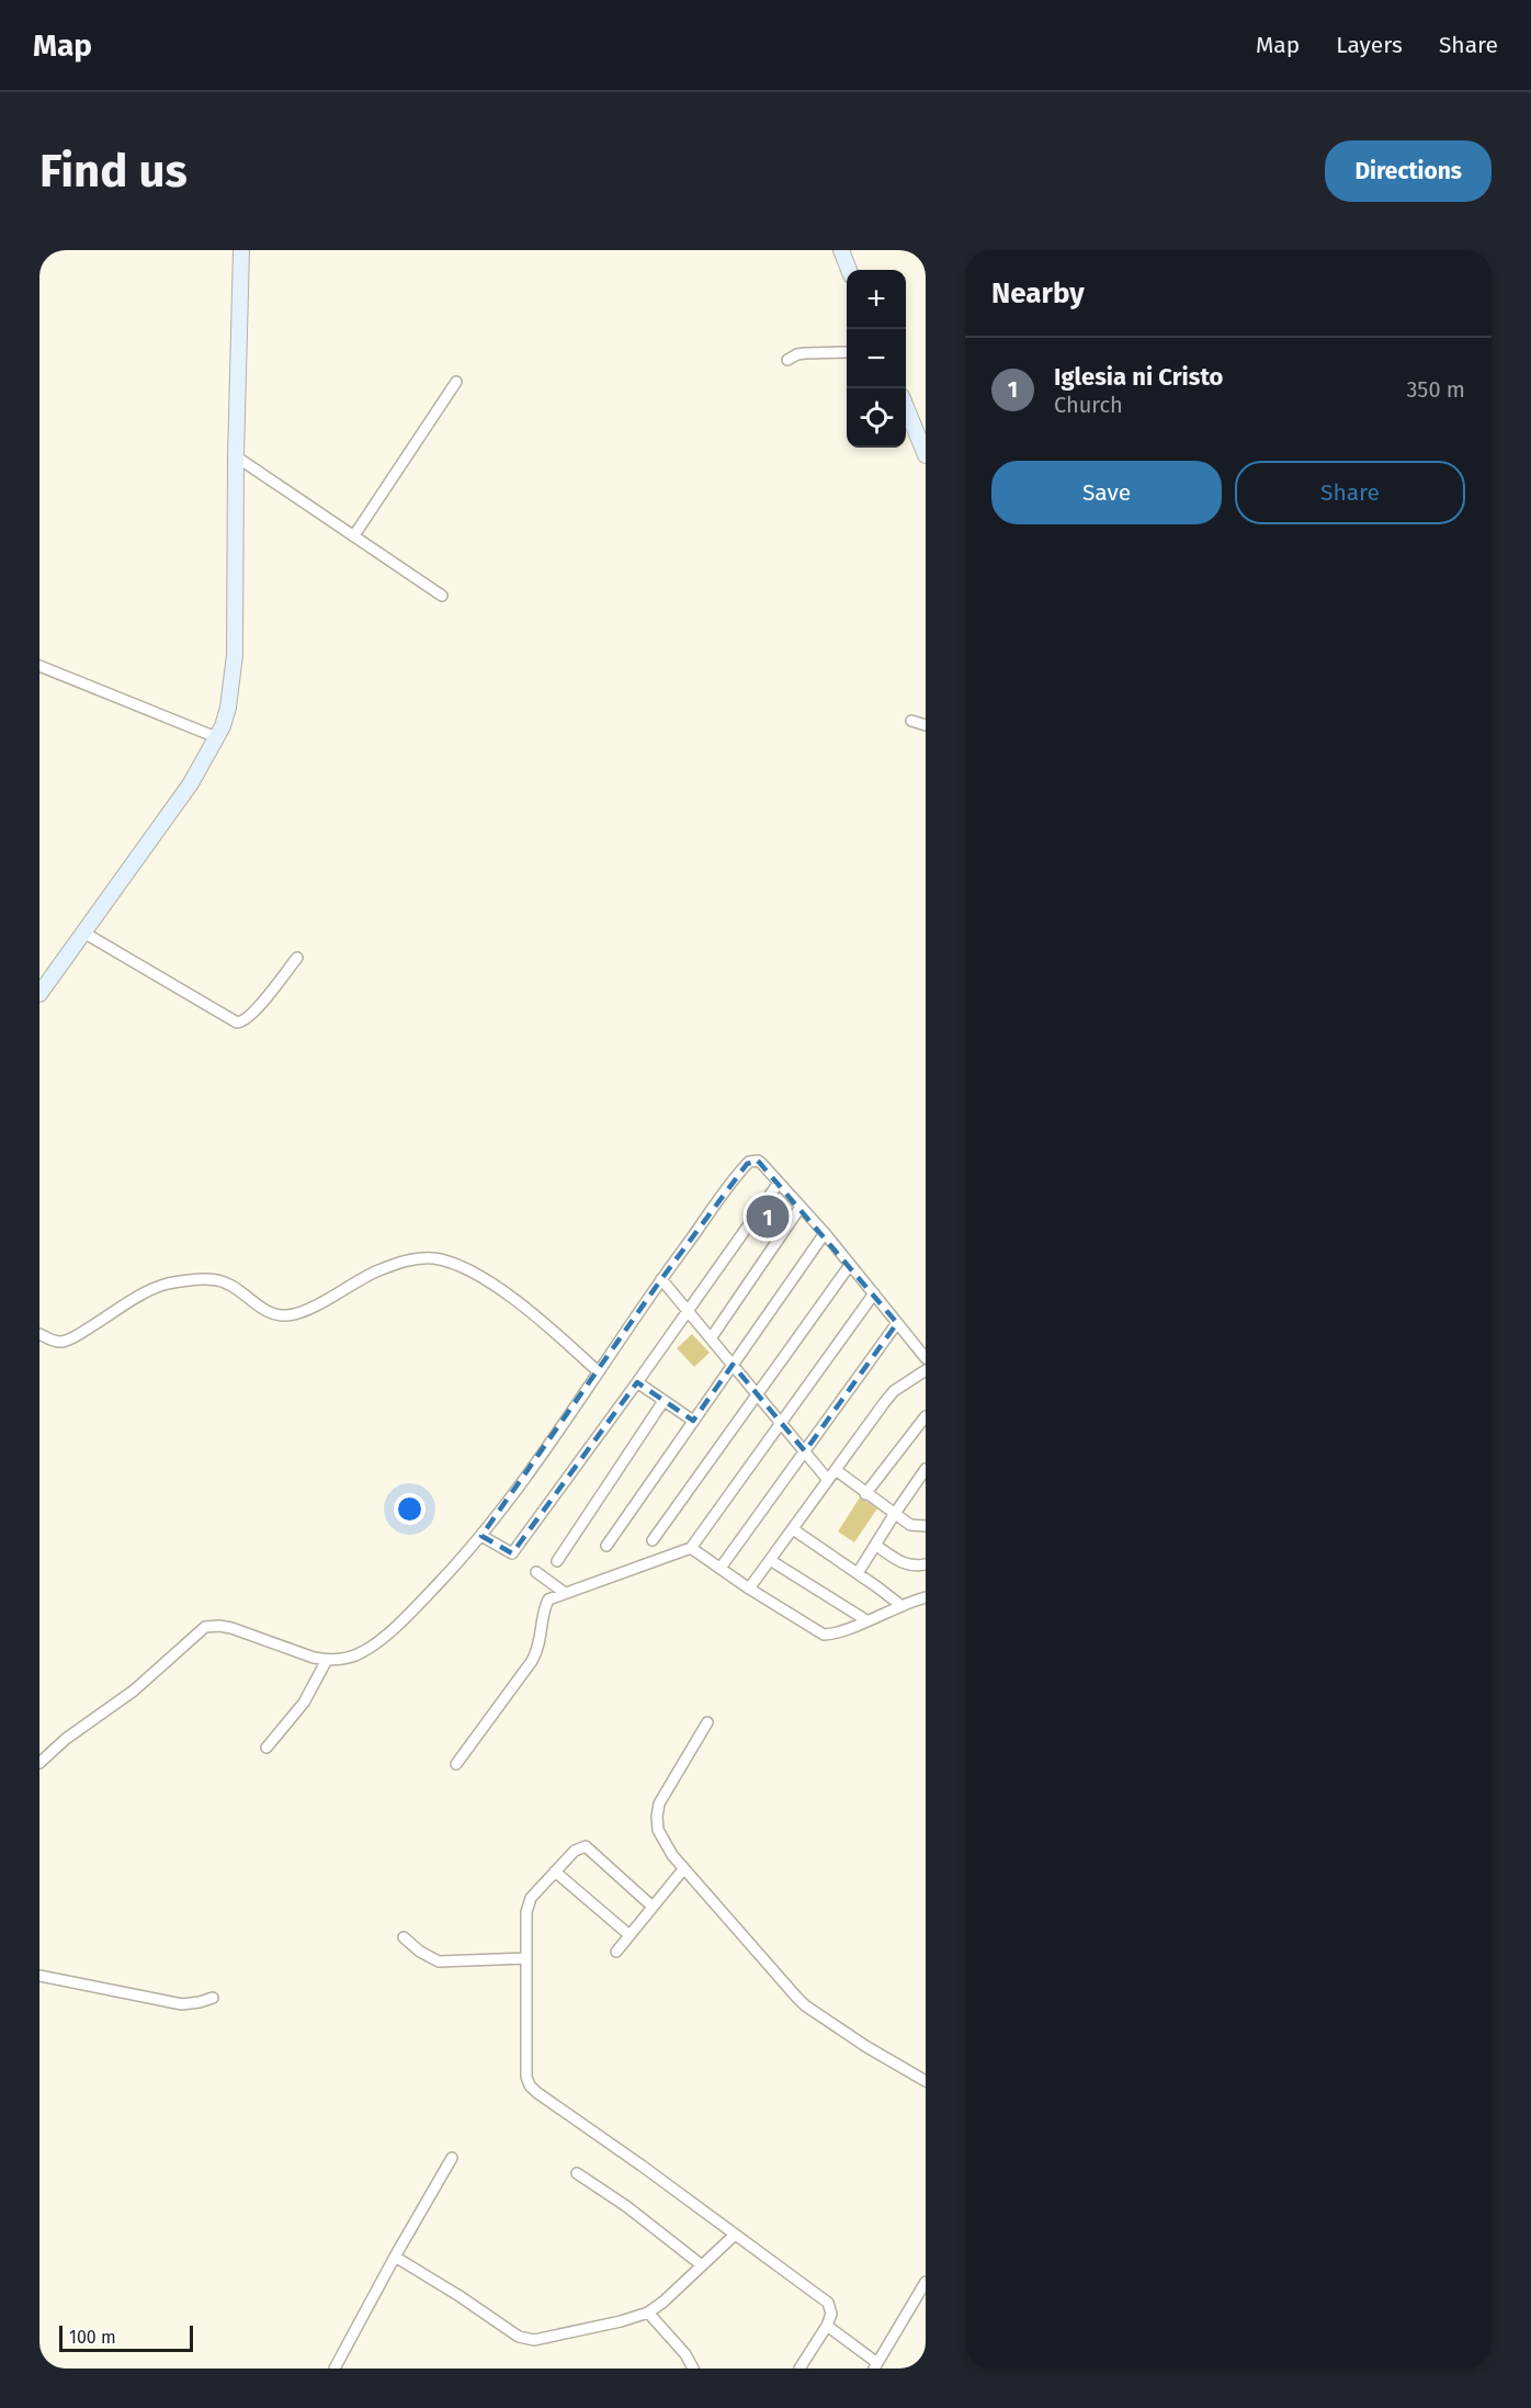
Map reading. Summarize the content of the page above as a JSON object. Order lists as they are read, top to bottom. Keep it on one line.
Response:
{"scale_bar":"100 m","page":{"header":"Map","nav":["Map","Layers","Share"],"buttons":["Directions",["Save","Share"]],"title":"Find us","heading":"Nearby","map_buttons":["+","−"],"list":[{"mark":"1","name":"Iglesia ni Cristo","note":"Church","value":"350 m"}],"pins":"1","scale":"100 m"}}
